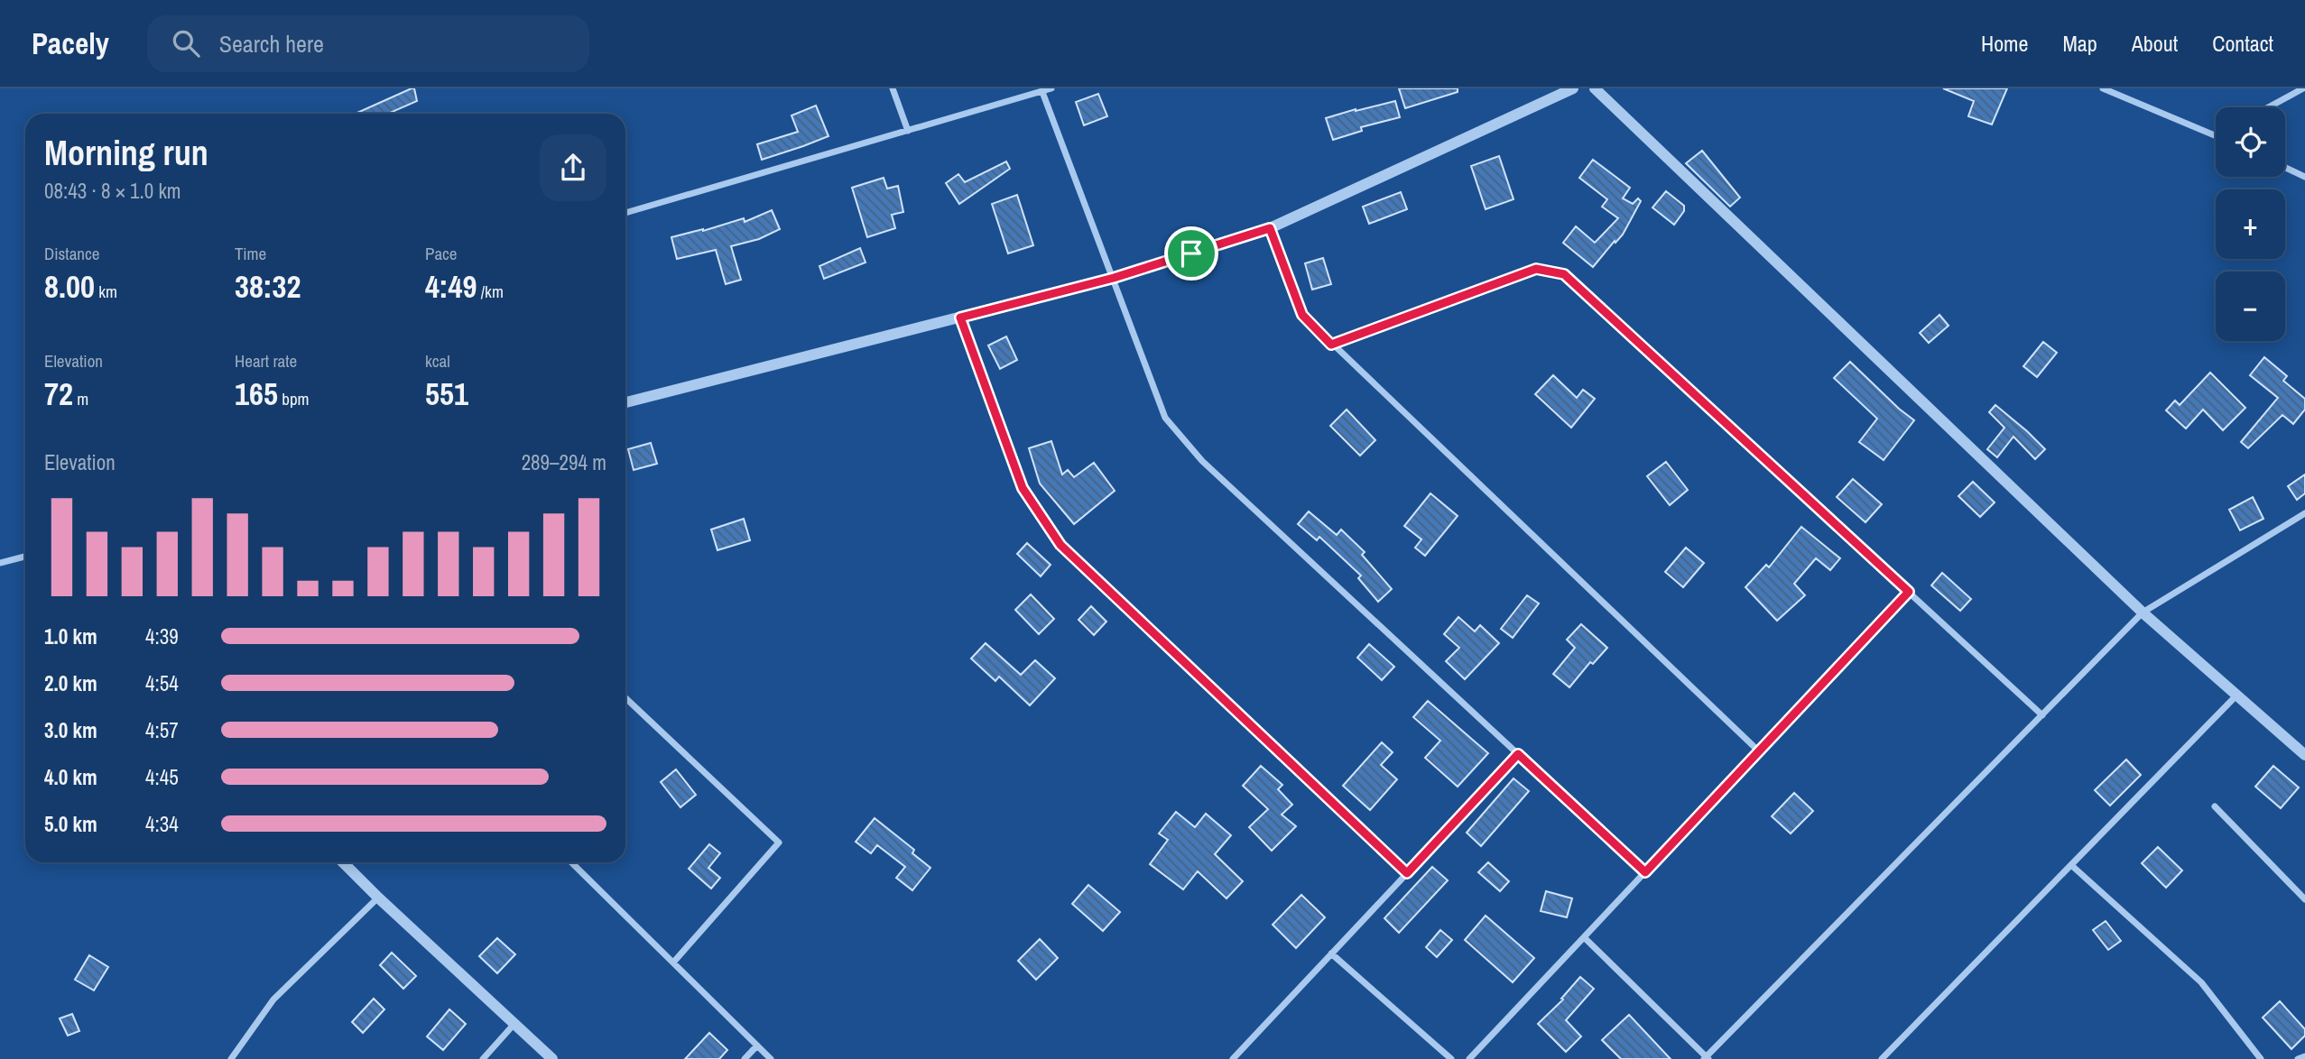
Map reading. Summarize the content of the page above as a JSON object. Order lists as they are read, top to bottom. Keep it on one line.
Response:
{"page":{"header":"Pacely","search":"Search here","nav":["Home","Map","About","Contact"],"map_buttons":["+","−"],"heading":["Morning run","08:43 · 8 × 1.0 km"],"stats":[["Distance","8.00 km"],["Time","38:32"],["Pace","4:49 /km"],["Elevation","72 m"],["Heart rate","165 bpm"],["kcal","551"]],"chart":["Elevation","289–294 m"],"list":[{"name":"1.0 km","note":"4:39"},{"name":"2.0 km","note":"4:54"},{"name":"3.0 km","note":"4:57"},{"name":"4.0 km","note":"4:45"},{"name":"5.0 km","note":"4:34"}]}}
